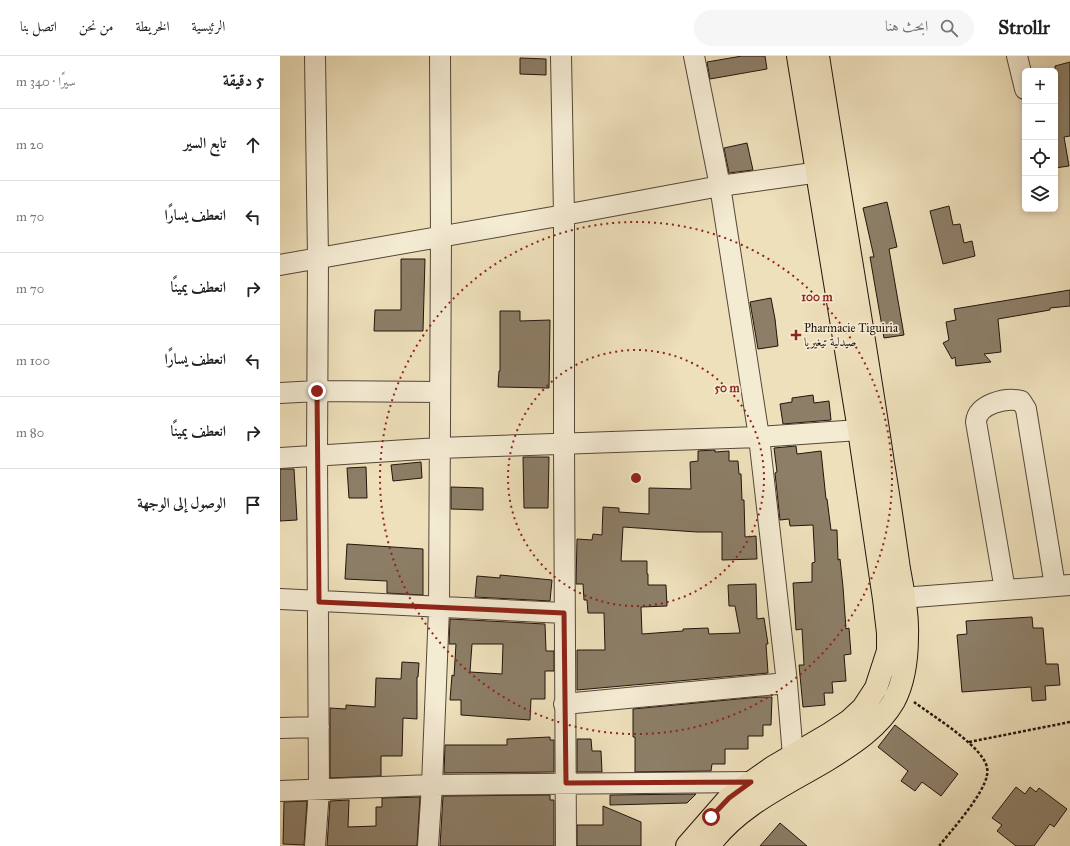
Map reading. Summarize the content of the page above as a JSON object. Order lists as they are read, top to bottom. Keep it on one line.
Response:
{"places":{"health":["Pharmacie Tiguiria صيدلية تيغيريا"]},"page":{"header":"Strollr","search":"ابحث هنا","nav":["الرئيسية","الخريطة","من نحن","اتصل بنا"],"heading":["5 دقيقة","سيرًا · 340 m"],"map_buttons":["+","−"],"list":[["تابع السير","20 m"],["انعطف يسارًا","70 m"],["انعطف يمينًا","70 m"],["انعطف يسارًا","100 m"],["انعطف يمينًا","80 m"],"الوصول إلى الوجهة"]},"rings":["100 m","50 m"]}
